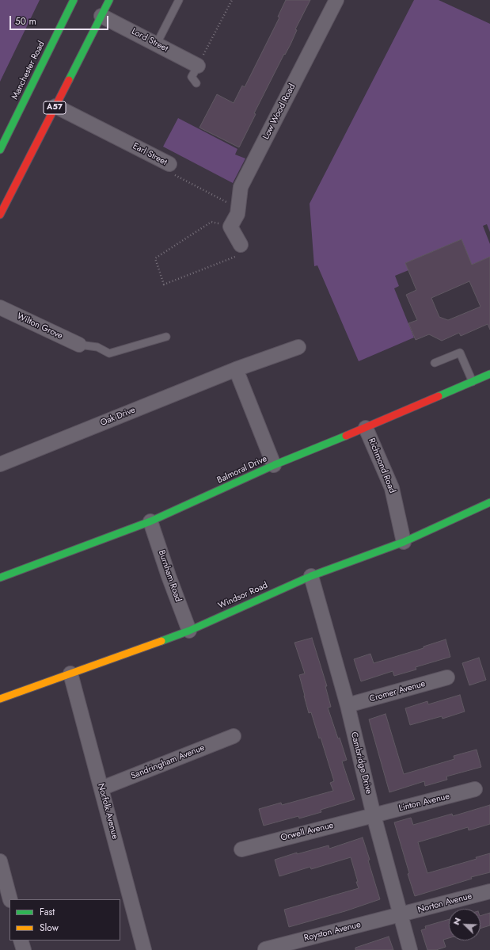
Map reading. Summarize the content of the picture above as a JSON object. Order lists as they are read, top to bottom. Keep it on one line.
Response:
{"streets":{"main road":["Manchester Road","A57","Balmoral Drive","Windsor Road"],"street":["Lord Street","Low Wood Road","Earl Street","Wilton Grove","Oak Drive","Richmond Road","Burnham Road","Cromer Avenue","Sandringham Avenue","Cambridge Drive","Linton Avenue","Norfolk Avenue","Orwell Avenue","Norton Avenue","Royston Avenue"]},"crossings":[["Lord Street","A57"],["A57","Earl Street"],["Low Wood Road","Earl Street"],["Richmond Road","Balmoral Drive"],["Richmond Road","Windsor Road"],["Balmoral Drive","Burnham Road"],["Burnham Road","Windsor Road"],["Windsor Road","Cambridge Drive"],["Windsor Road","Norfolk Avenue"],["Cromer Avenue","Cambridge Drive"],["Sandringham Avenue","Norfolk Avenue"],["Cambridge Drive","Linton Avenue"],["Cambridge Drive","Orwell Avenue"],["Cambridge Drive","Norton Avenue"],["Cambridge Drive","Royston Avenue"],["Linton Avenue","Orwell Avenue"],["Norton Avenue","Royston Avenue"]],"legend":["Fast","Slow"],"scale_bar":"50 m","north":"top left"}
